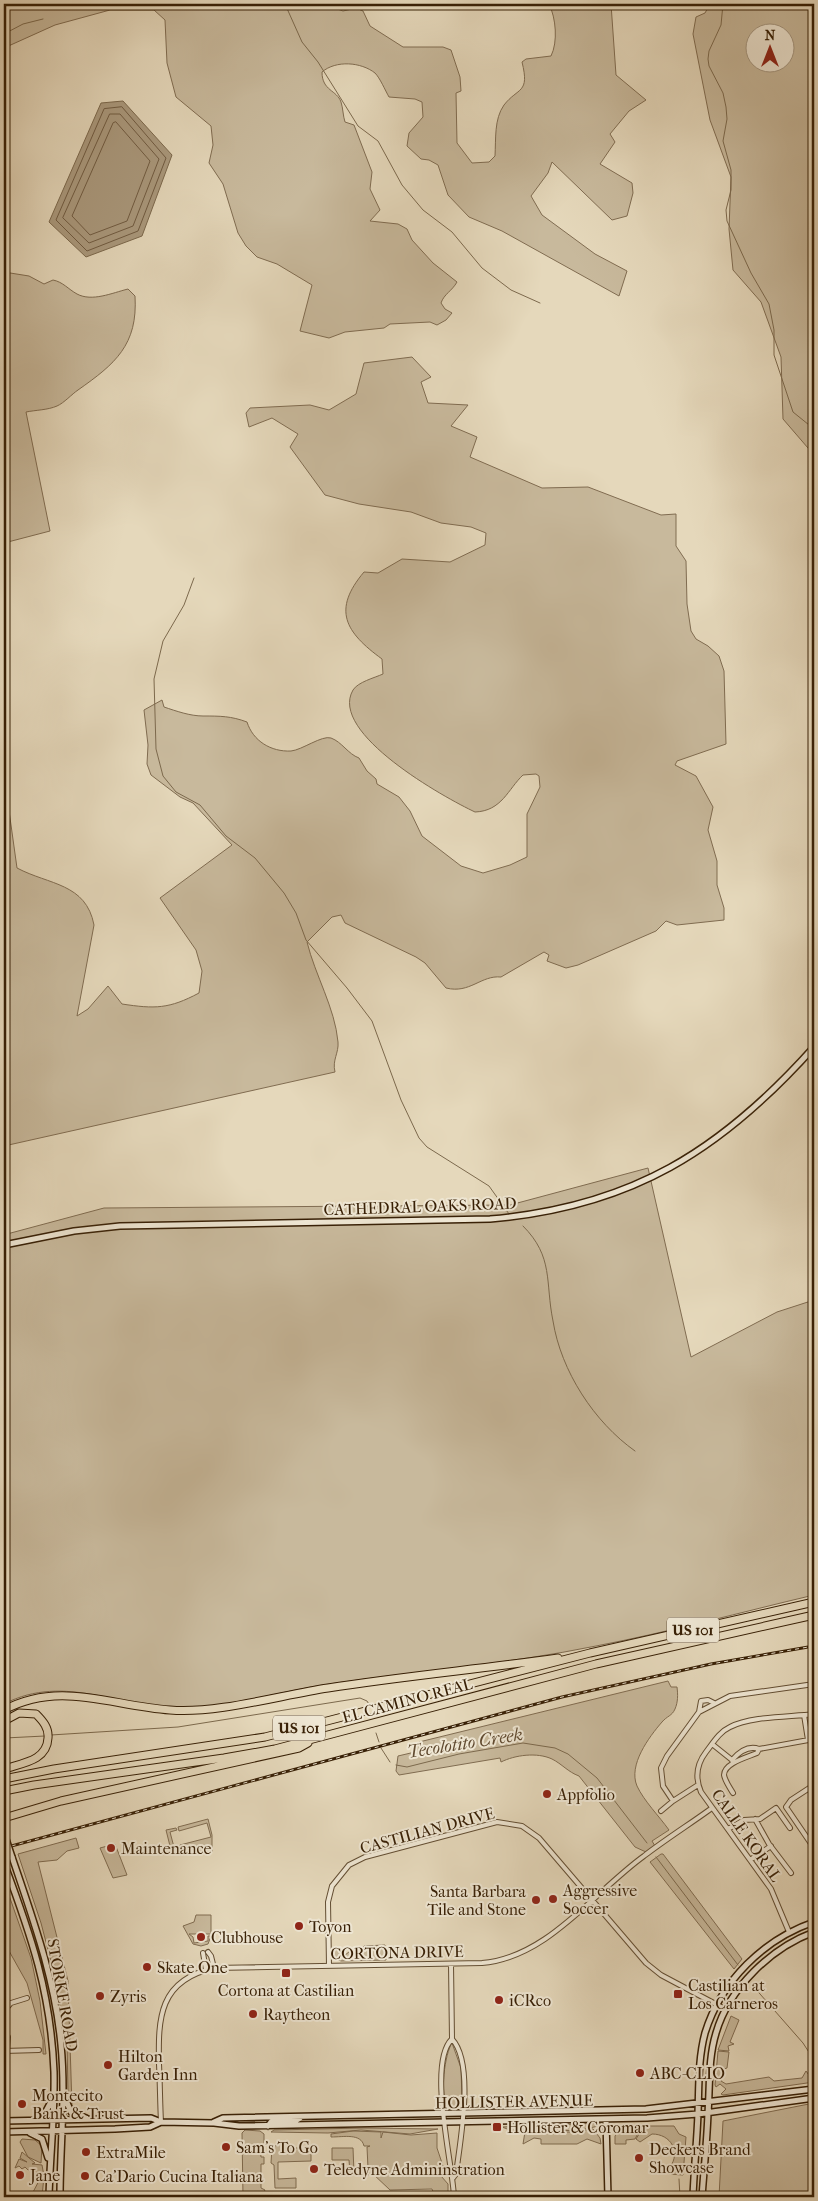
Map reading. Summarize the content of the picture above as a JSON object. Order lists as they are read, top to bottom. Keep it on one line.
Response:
{"streets":{"highway":["US 101","EL CAMINO REAL"],"main road":["CATHEDRAL OAKS ROAD","STORKE ROAD","HOLLISTER AVENUE"],"street":["CASTILIAN DRIVE","CALLE KORAL","CORTONA DRIVE"]},"crossings":[["CASTILIAN DRIVE","CORTONA DRIVE"],["CALLE KORAL","CORTONA DRIVE"],["CORTONA DRIVE","HOLLISTER AVENUE"],["STORKE ROAD","HOLLISTER AVENUE"]],"water":["Tecolotito Creek"],"places":{"other":["Appfolio","Maintenance","Aggressive Soccer","Santa Barbara Tile and Stone","Toyon","Clubhouse","Skate One","Zyris","iCRco","Raytheon","Hilton Garden Inn","ABC-CLIO","Montecito Bank & Trust","Sam's To Go","ExtraMile","Deckers Brand Showcase","Teledyne Admininstration","Jane","Ca'Dario Cucina Italiana"],"transit":["Cortona at Castilian","Castilian at Los Carneros","Hollister & Coromar"]},"north":"top"}
